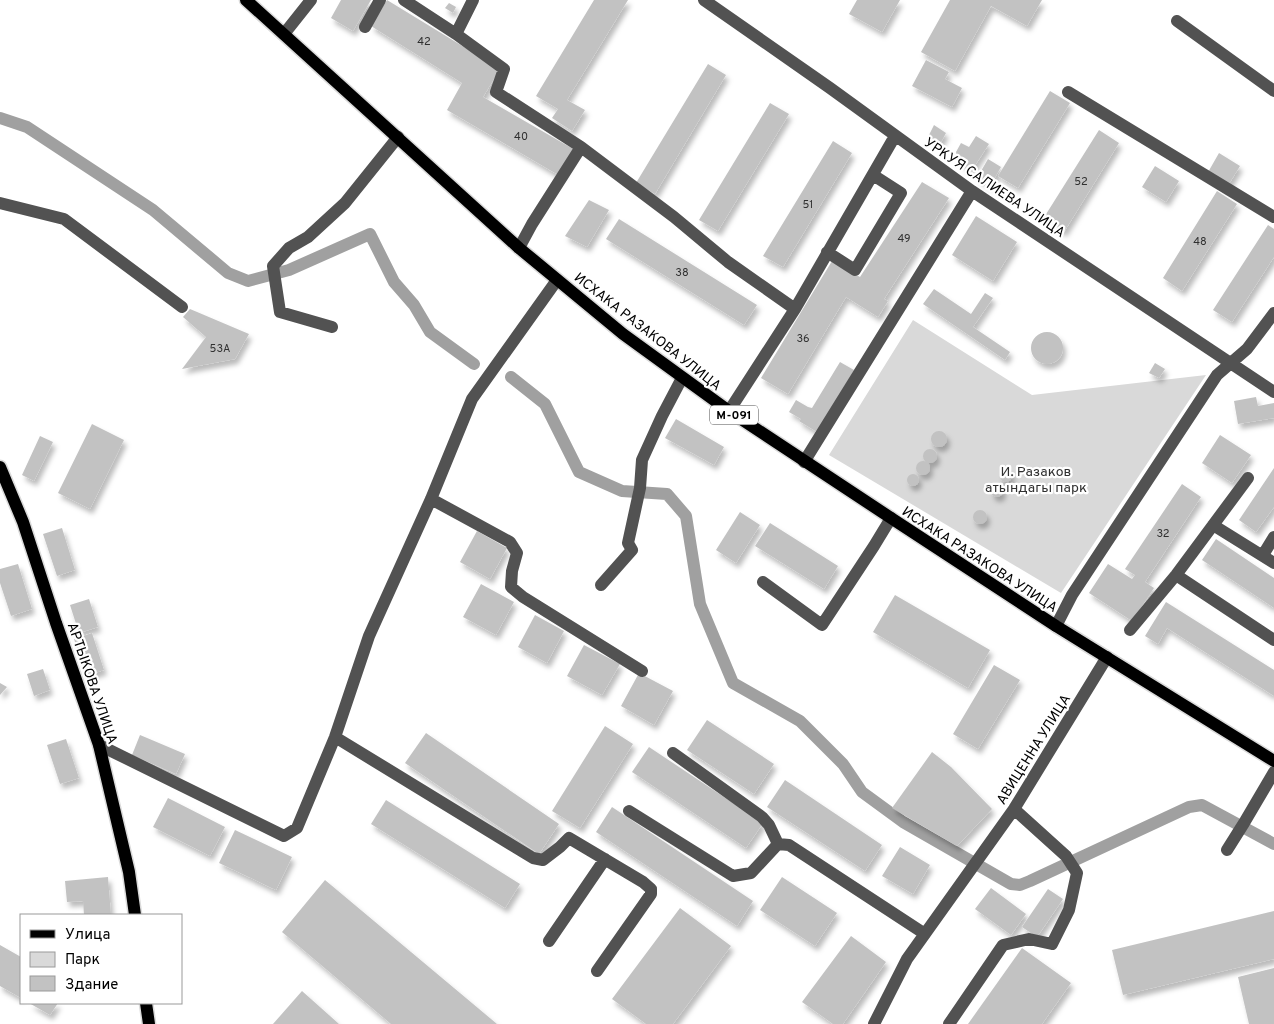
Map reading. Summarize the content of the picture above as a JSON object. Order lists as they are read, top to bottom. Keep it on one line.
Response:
{"streets":{"main road":["ИСХАКА РАЗАКОВА УЛИЦА","М-091","АРТЫКОВА УЛИЦА"],"street":["УРКУЯ САЛИЕВА УЛИЦА","АВИЦЕННА УЛИЦА"]},"crossings":[["ИСХАКА РАЗАКОВА УЛИЦА","АВИЦЕННА УЛИЦА"]],"parks":["И. Разаков атындагы парк"],"house_numbers":["42","40","52","51","49","48","38","36","53A","32"],"legend":["Улица","Парк","Здание"]}
